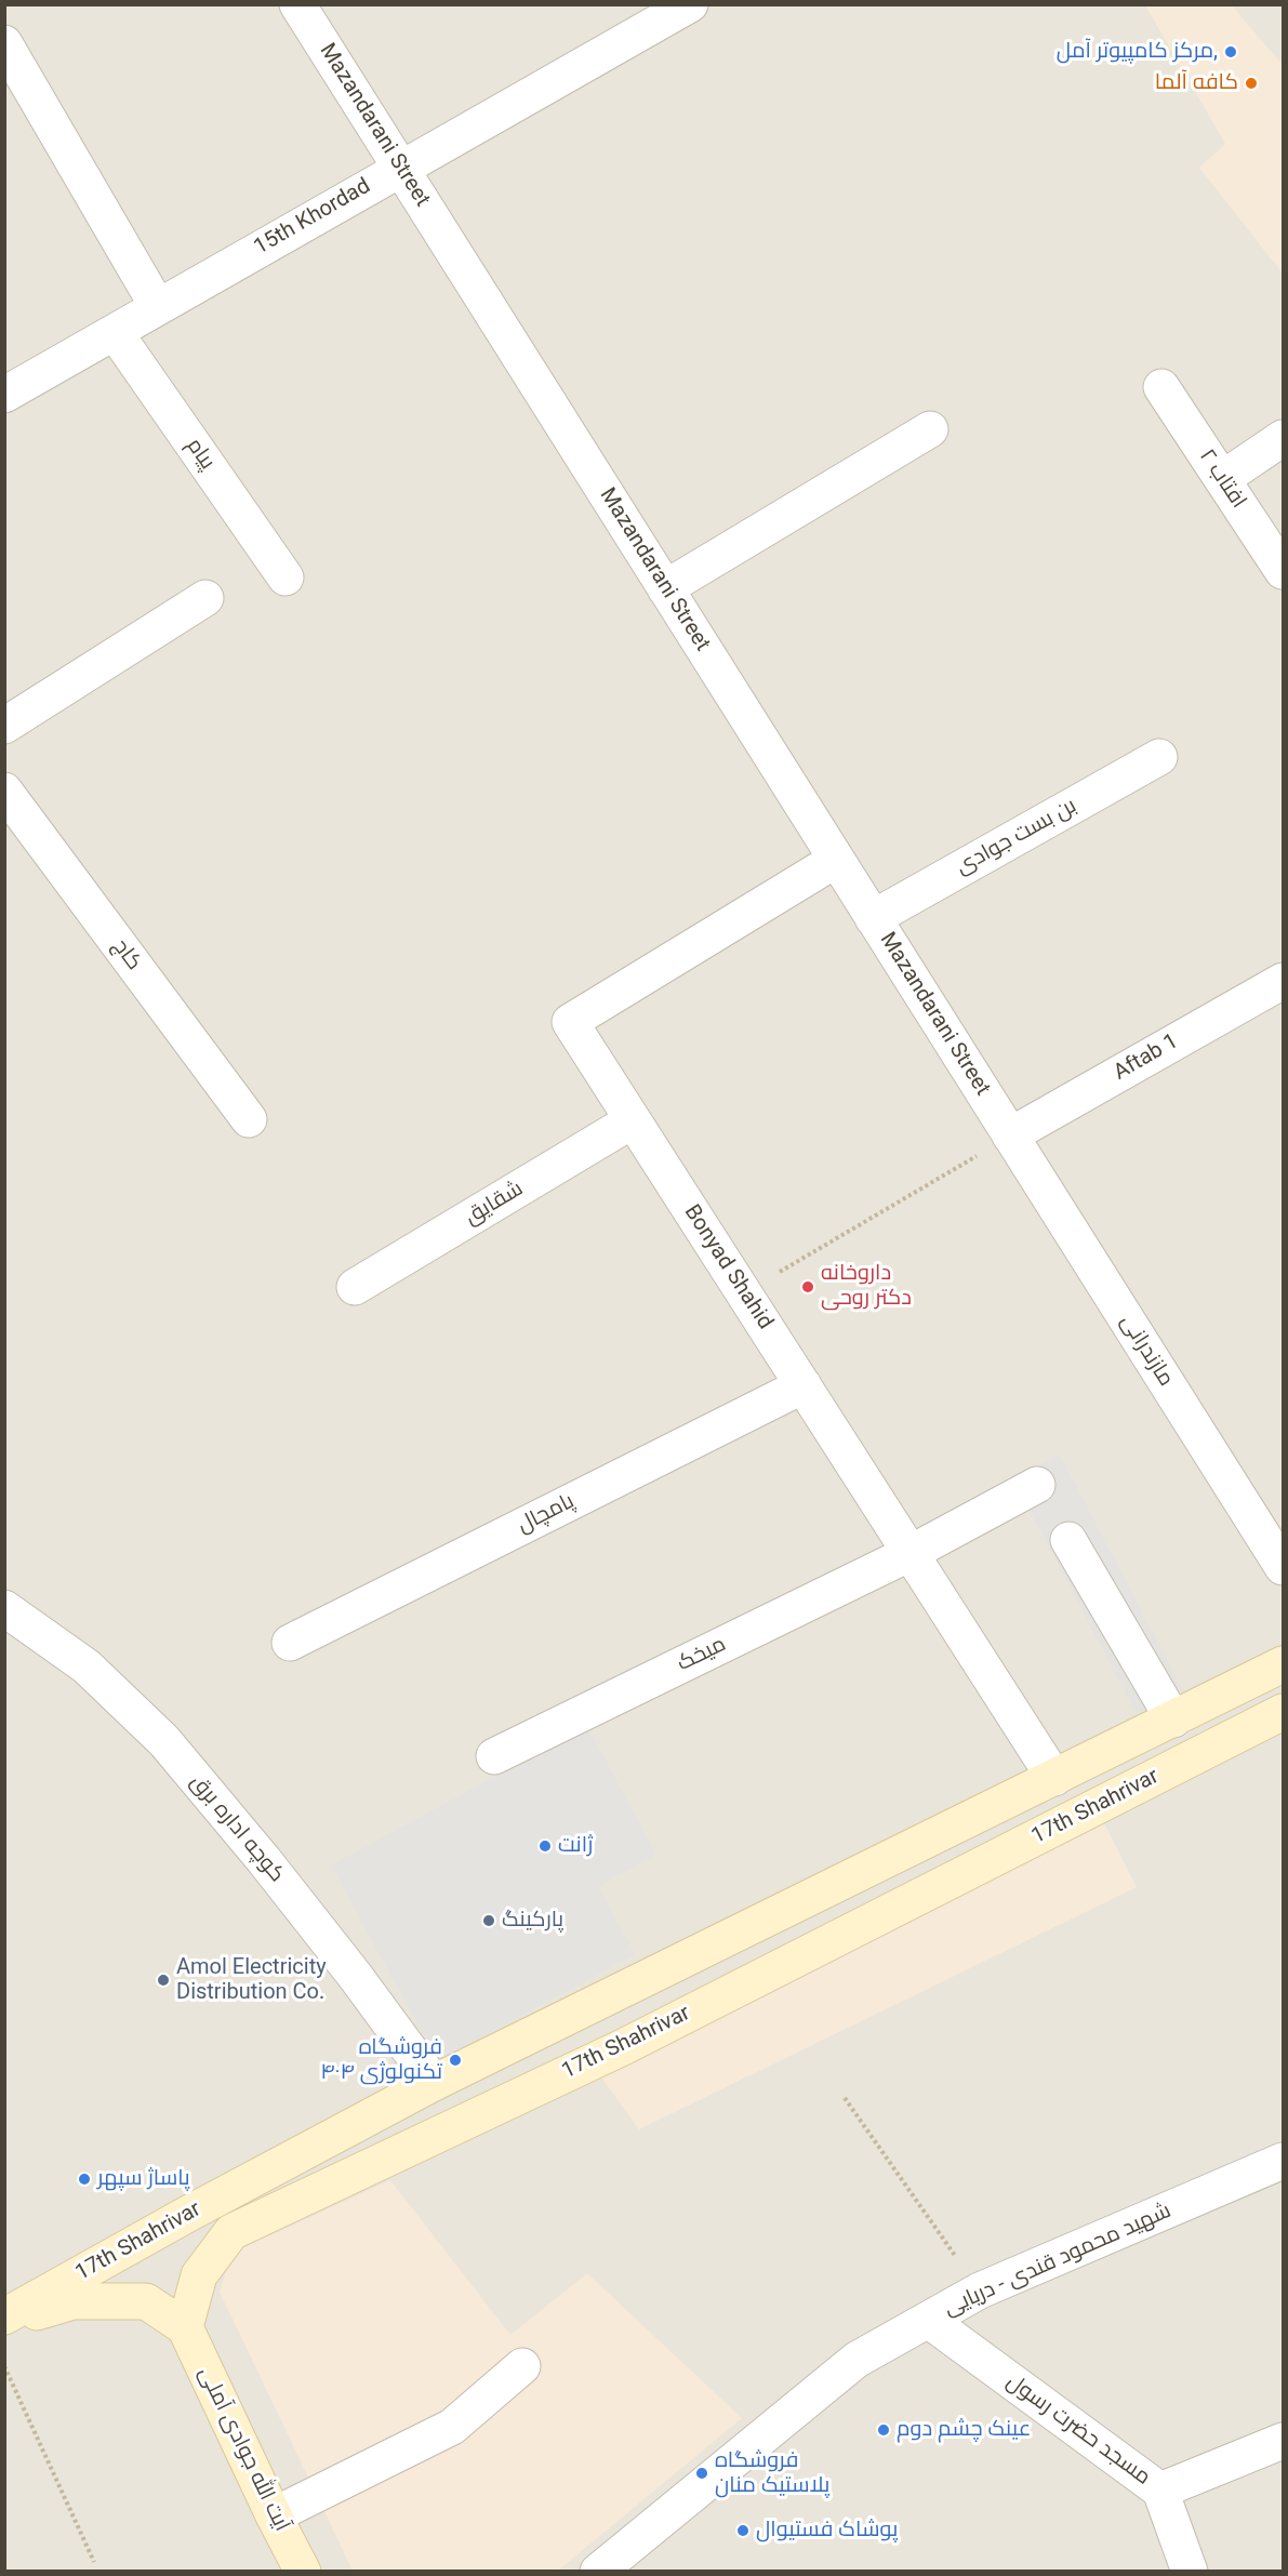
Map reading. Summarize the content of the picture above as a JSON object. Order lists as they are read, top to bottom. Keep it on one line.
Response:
{"streets":{"main road":["17th Shahrivar","آیت الله جوادی آملی"],"street":["Mazandarani Street","15th Khordad","پیام","افتاب ۲","بن بست جوادی","کاج","Aftab 1","شقایق","Bonyad Shahid","مازندرانی","پامچال","میخک","کوچه اداره برق","شهید محمود قندی - دریایی","مسجد حضرت رسول"]},"crossings":[["Mazandarani Street","15th Khordad"],["Mazandarani Street","بن بست جوادی"],["Mazandarani Street","Aftab 1"],["Mazandarani Street","Bonyad Shahid"],["Mazandarani Street","مازندرانی"],["15th Khordad","پیام"],["Aftab 1","مازندرانی"],["شقایق","Bonyad Shahid"],["Bonyad Shahid","پامچال"],["Bonyad Shahid","میخک"],["Bonyad Shahid","17th Shahrivar"],["17th Shahrivar","کوچه اداره برق"],["17th Shahrivar","آیت الله جوادی آملی"],["شهید محمود قندی - دریایی","مسجد حضرت رسول"]],"places":["مركز كامپيوتر آمل,","کافه آلما","داروخانه دکتر روحی","ژانت","پارکینگ","Amol Electricity Distribution Co.","فروشگاه تکنولوژی ۴۰۴","پاساژ سپهر","عینک چشم دوم","فروشگاه پلاستیک منان","پوشاک فستیوال"]}
